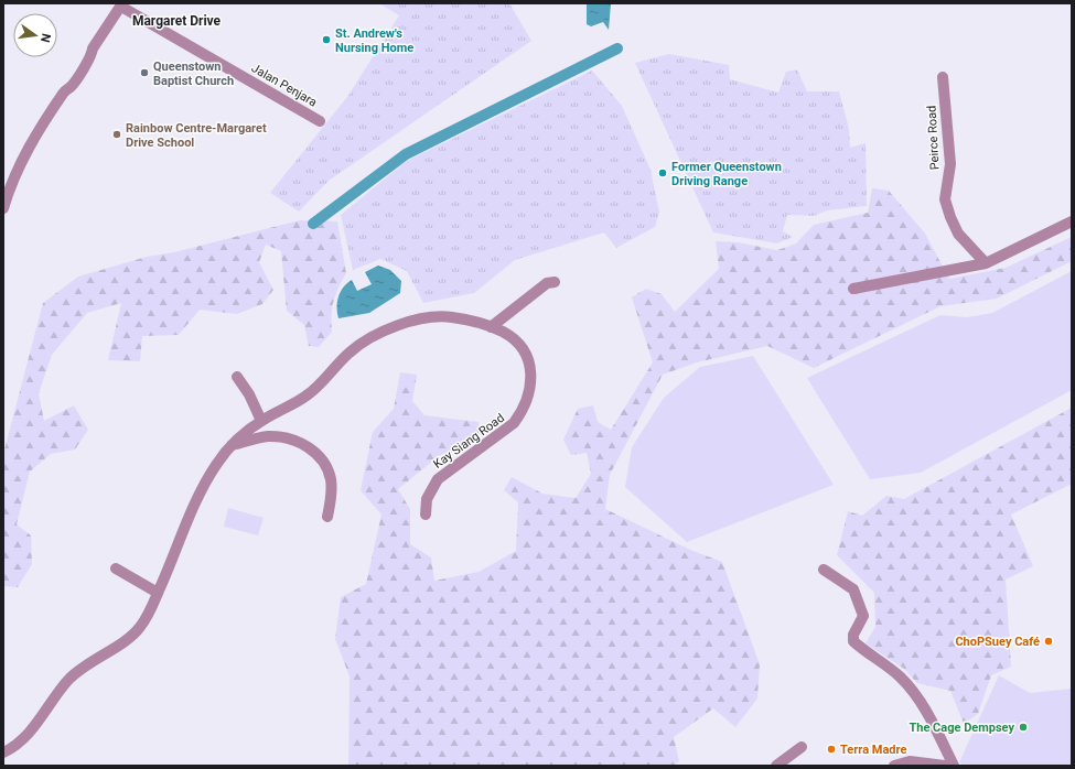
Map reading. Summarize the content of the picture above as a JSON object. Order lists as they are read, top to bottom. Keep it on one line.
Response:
{"streets":{"street":["Jalan Penjara","Peirce Road","Kay Siang Road"]},"districts":["Margaret Drive"],"places":["St. Andrew's Nursing Home","Queenstown Baptist Church","Rainbow Centre-Margaret Drive School","Former Queenstown Driving Range","ChoPSuey Café","The Cage Dempsey","Terra Madre"],"north":"right"}
